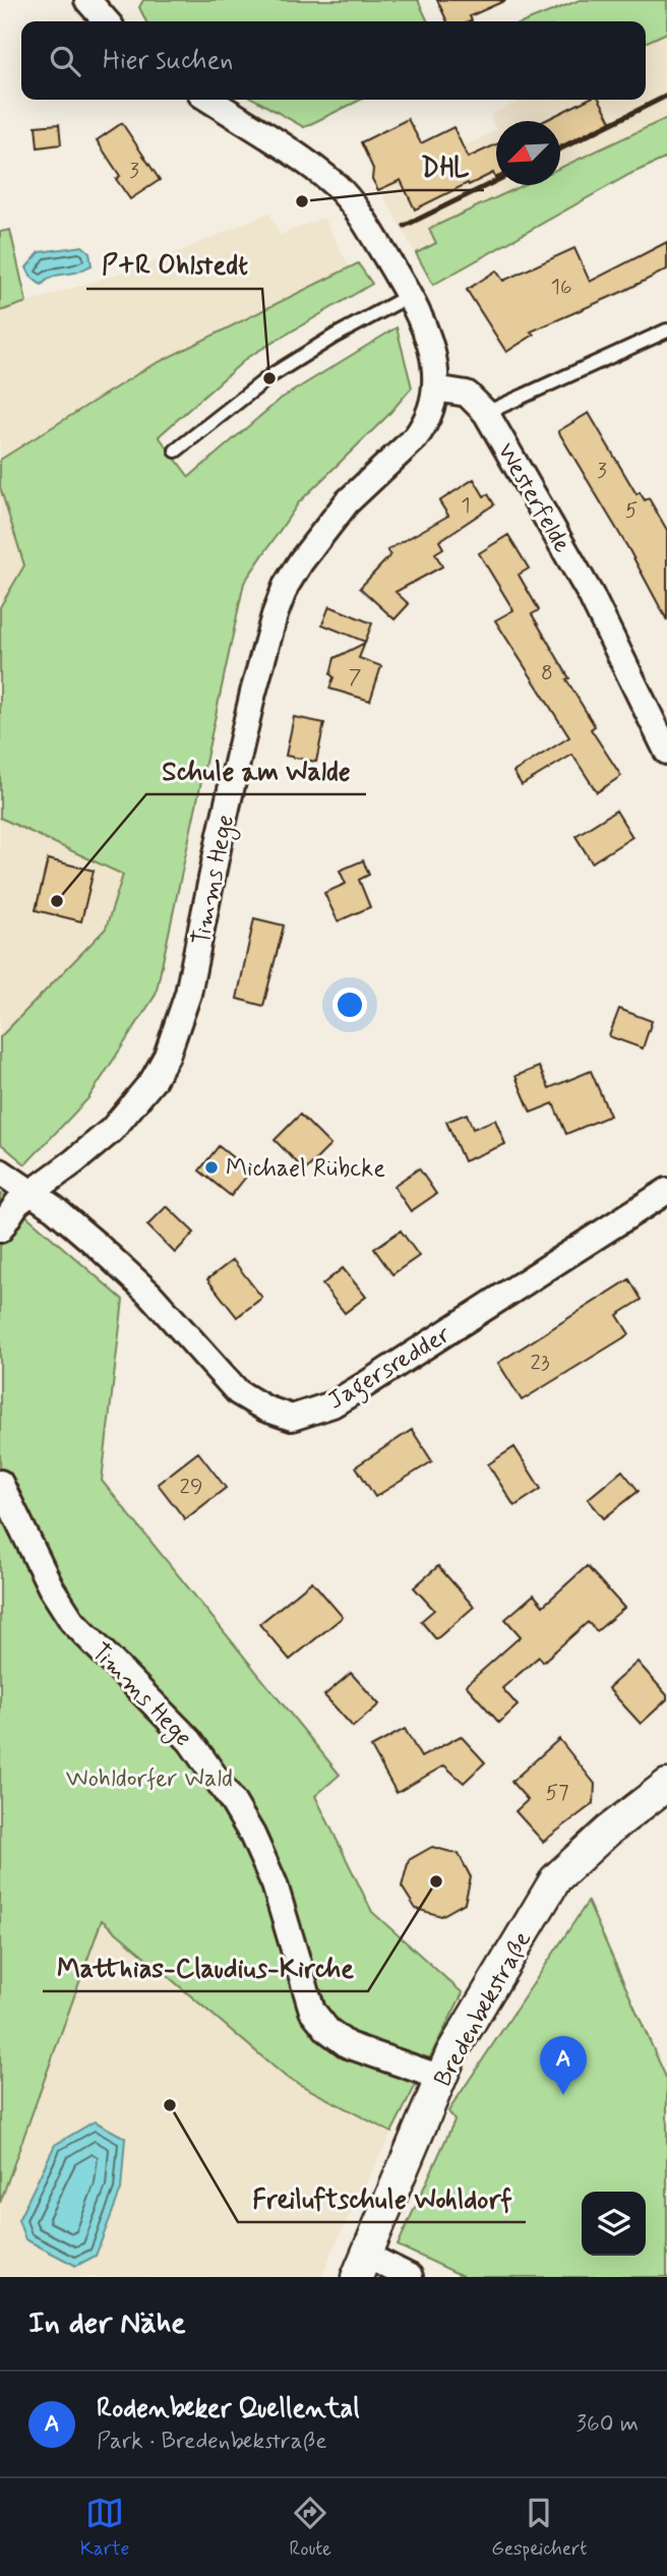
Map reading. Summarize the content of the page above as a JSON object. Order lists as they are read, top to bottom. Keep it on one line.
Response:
{"streets":{"street":["Westerfelde","Timms Hege","Jagersredder","Bredenbekstraße"]},"crossings":[["Westerfelde","Timms Hege"],["Timms Hege","Jagersredder"],["Timms Hege","Bredenbekstraße"]],"parks":["Wohldorfer Wald"],"places":["DHL","P+R Ohlstedt","Schule am Walde","Michael Rübcke","Matthias-Claudius-Kirche","Freiluftschule Wohldorf"],"house_numbers":["3","16","3","1","5","8","7","23","29","57"],"north":"bottom left","page":{"search":"Hier suchen","pins":"A","heading":"In der Nähe","list":[{"mark":"A","name":"Rodenbeker Quellental","note":"Park · Bredenbekstraße","value":"360 m"}],"nav":["Karte","Route","Gespeichert"]}}
